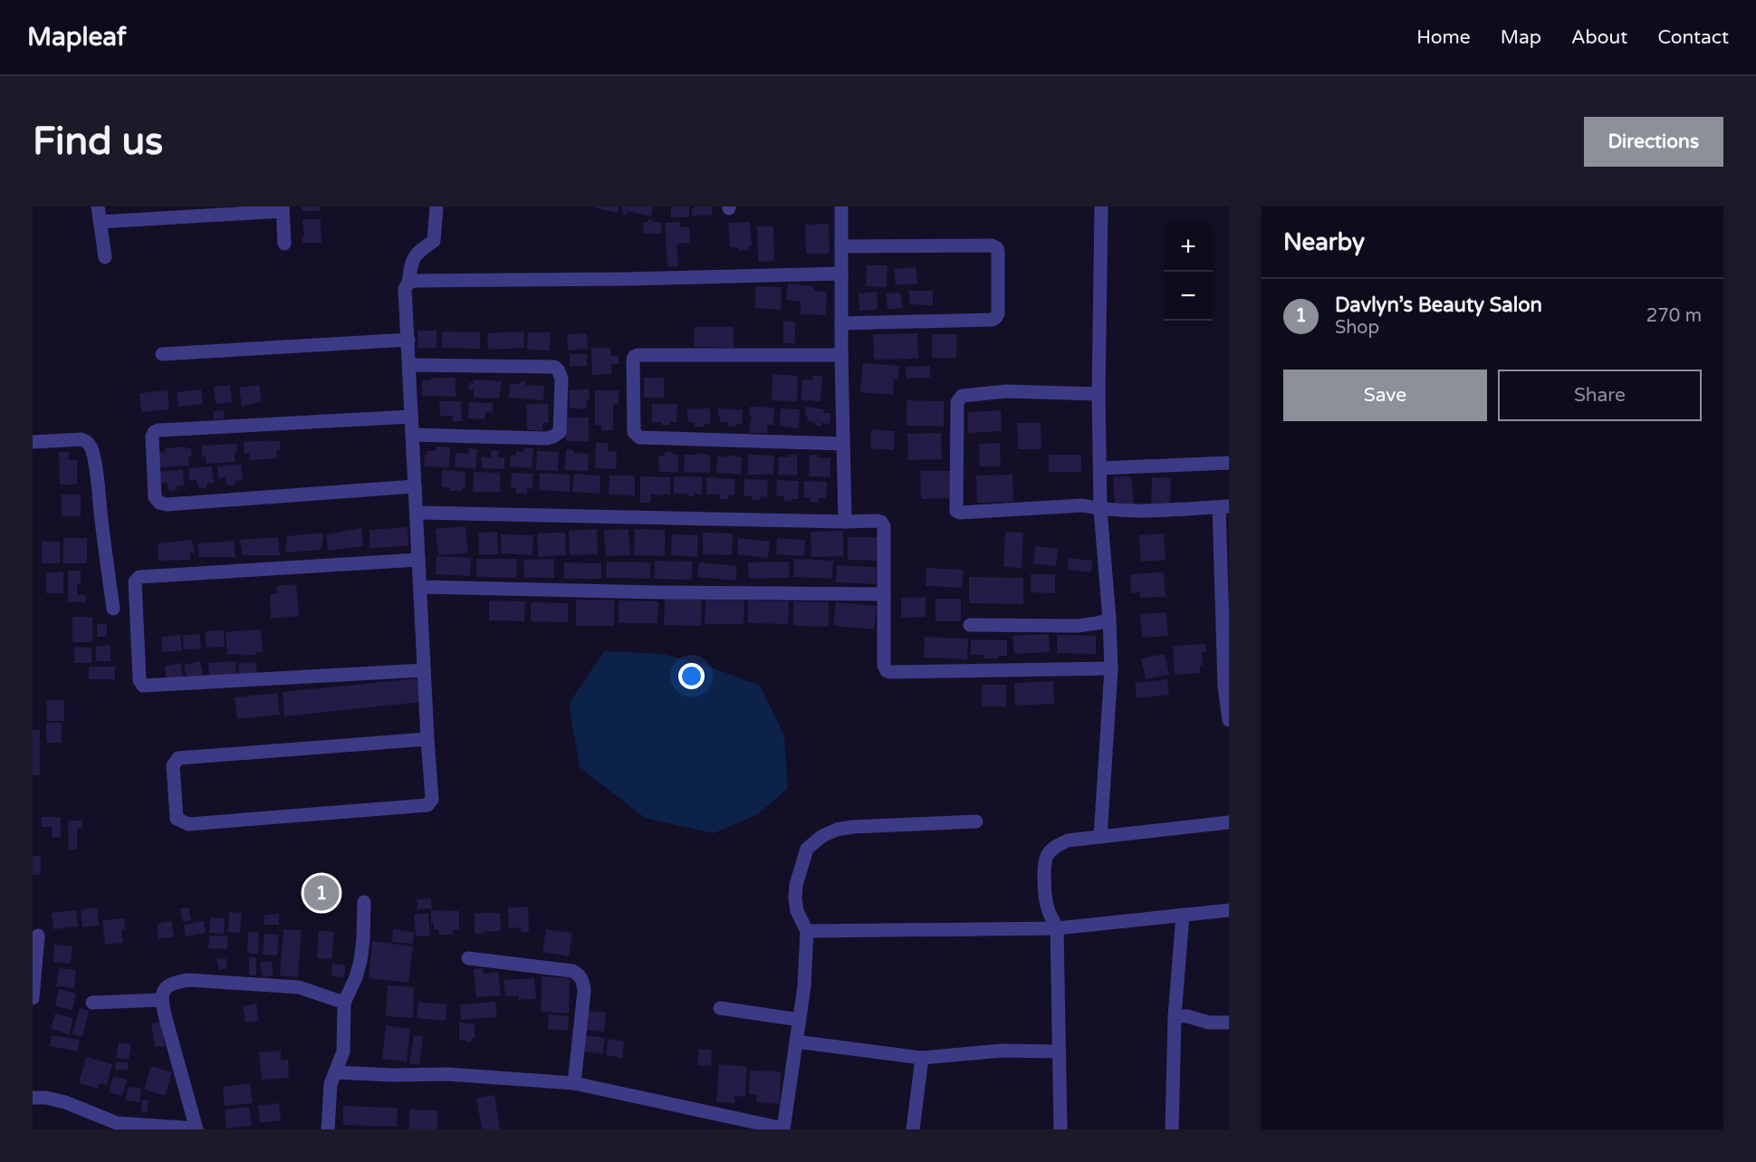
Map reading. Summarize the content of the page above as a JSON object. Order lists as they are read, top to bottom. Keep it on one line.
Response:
{"page":{"header":"Mapleaf","nav":["Home","Map","About","Contact"],"buttons":["Directions",["Save","Share"]],"title":"Find us","heading":"Nearby","map_buttons":["+","−"],"list":[{"mark":"1","name":"Davlyn’s Beauty Salon","note":"Shop","value":"270 m"}],"pins":"1"}}
